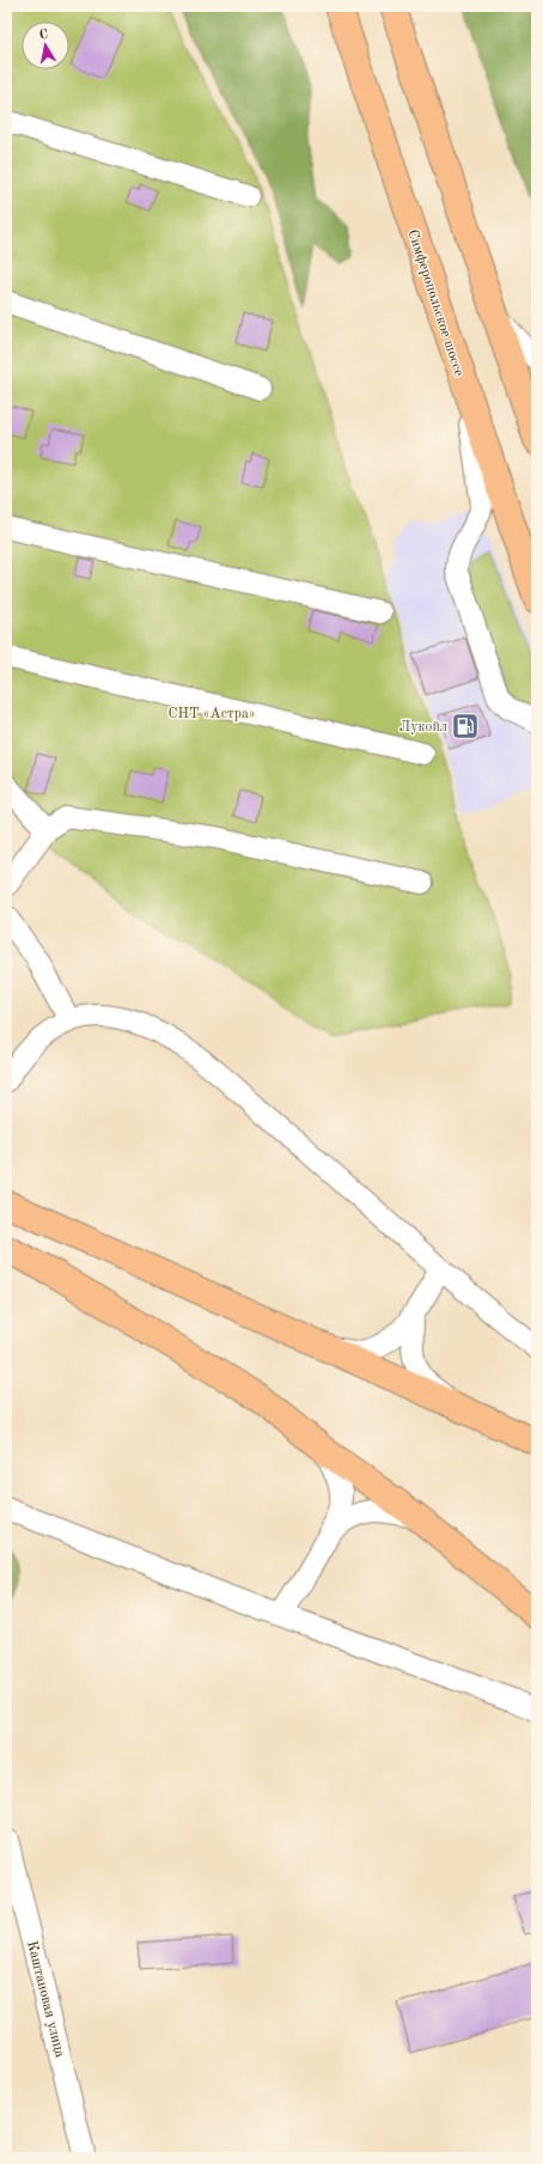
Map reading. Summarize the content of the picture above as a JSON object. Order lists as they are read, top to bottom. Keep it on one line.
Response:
{"streets":{"main road":["Симферопольское шоссе"],"street":["Каштановая улица"]},"parks":["СНТ «Астра»"],"places":{"fuel station":["Лукойл"]},"north":"top"}
